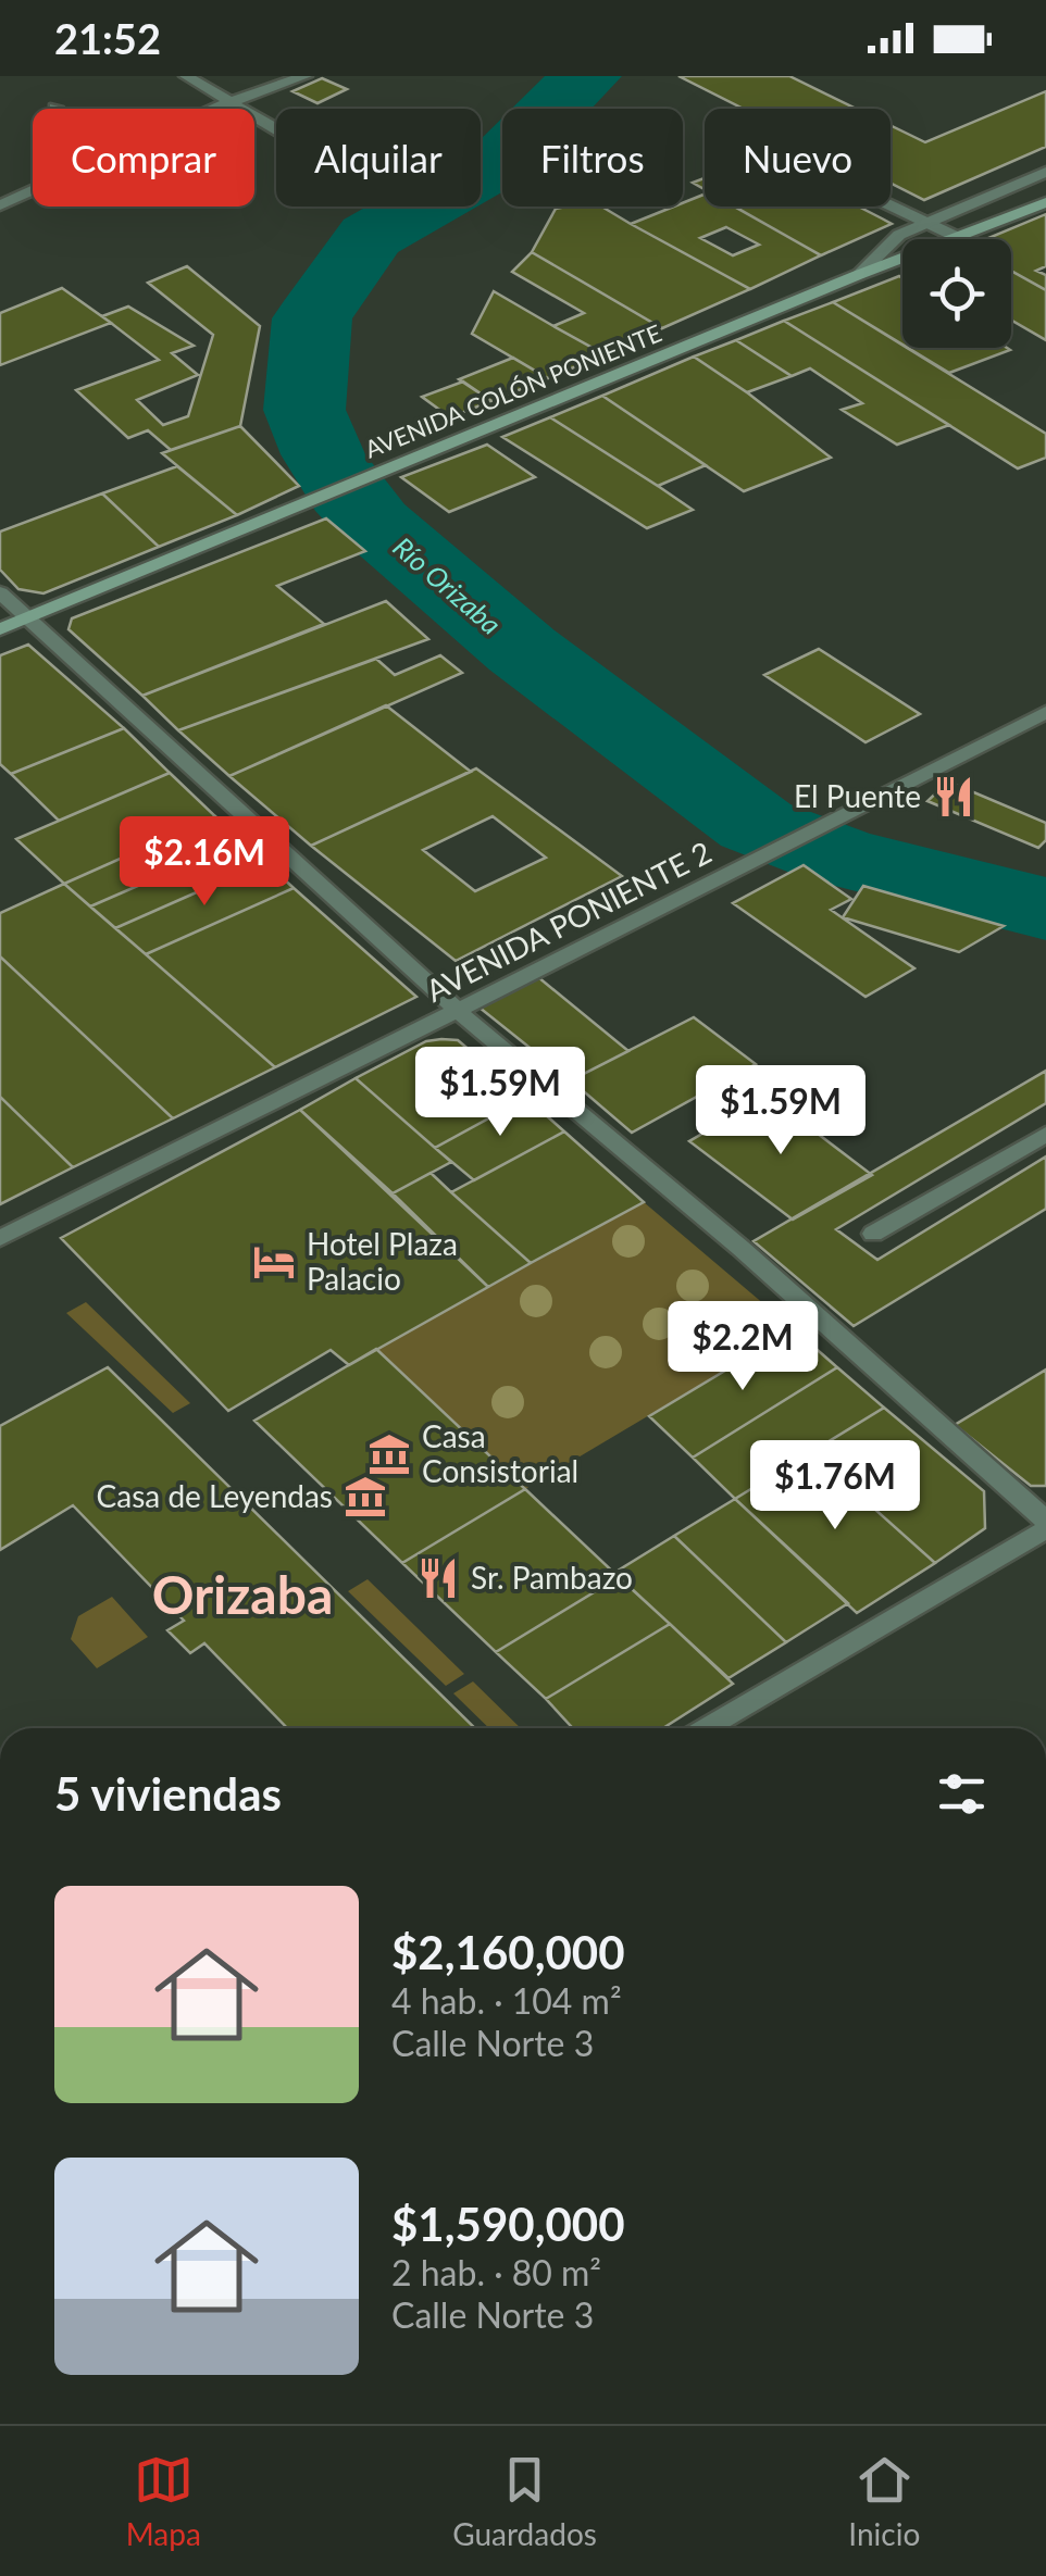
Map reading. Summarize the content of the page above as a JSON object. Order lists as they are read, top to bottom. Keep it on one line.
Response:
{"streets":{"street":["AVENIDA COLÓN PONIENTE","AVENIDA PONIENTE 2"]},"districts":["Orizaba"],"water":["Río Orizaba"],"places":{"restaurant":["El Puente","Sr. Pambazo"],"hotel":["Hotel Plaza Palacio"],"museum":["Casa Consistorial","Casa de Leyendas"]},"page":{"status":"21:52","chip":["Comprar","Alquilar","Filtros","Nuevo"],"price":["$2.16M","$1.59M","$1.59M","$2.2M","$1.76M"],"heading":"5 viviendas","list":[{"name":"$2,160,000","note":"4 hab. · 104 m² · Calle Norte 3"},{"name":"$1,590,000","note":"2 hab. · 80 m² · Calle Norte 3"}],"tabs":["Mapa","Guardados","Inicio"]}}
